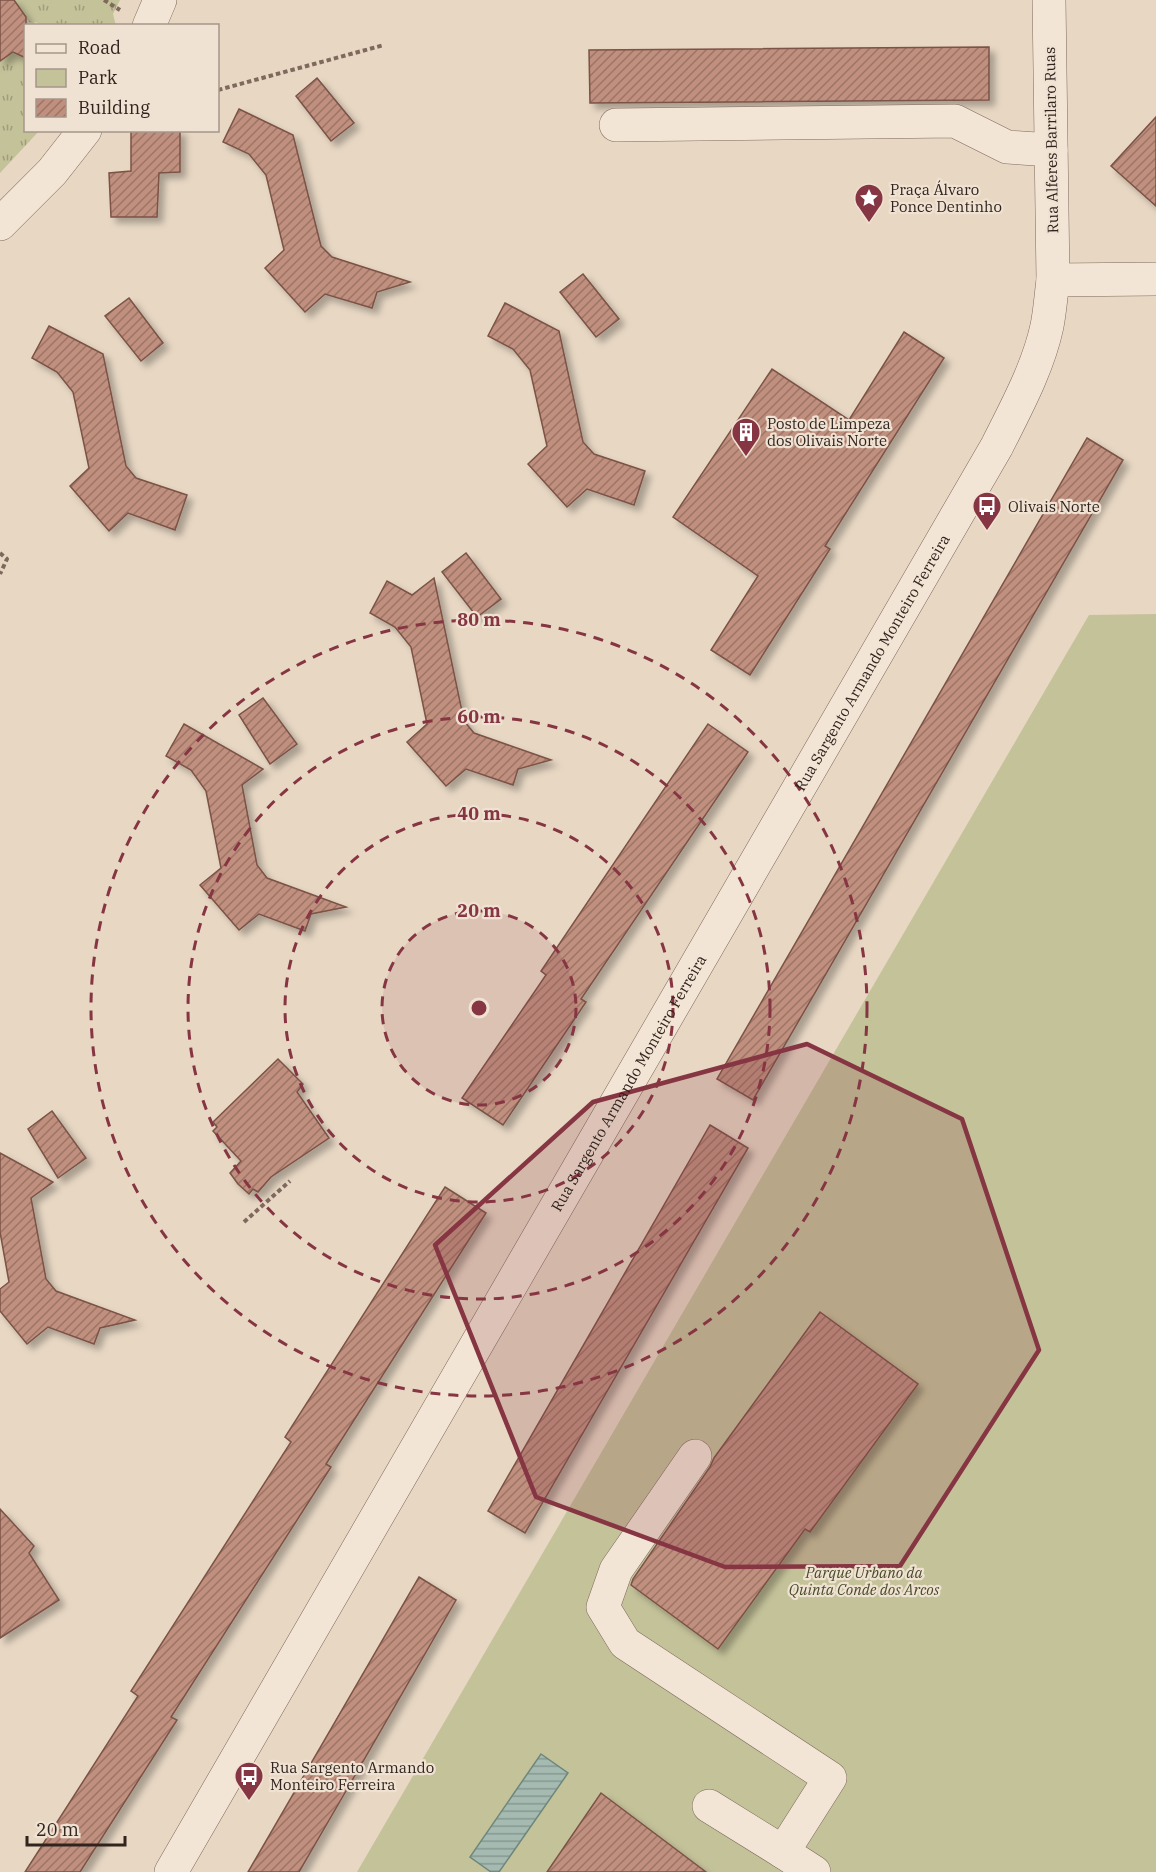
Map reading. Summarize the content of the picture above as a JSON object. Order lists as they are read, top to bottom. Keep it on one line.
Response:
{"streets":{"street":["Rua Alferes Barrilaro Ruas","Rua Sargento Armando Monteiro Ferreira"]},"crossings":[["Rua Alferes Barrilaro Ruas","Rua Sargento Armando Monteiro Ferreira"]],"parks":["Parque Urbano da Quinta Conde dos Arcos"],"places":{"place":["Praça Álvaro Ponce Dentinho"],"building":["Posto de Limpeza dos Olivais Norte"],"bus stop":["Olivais Norte","Rua Sargento Armando Monteiro Ferreira"]},"legend":["Road","Park","Building"],"scale_bar":"20 m","rings":["80 m","60 m","40 m","20 m"]}
